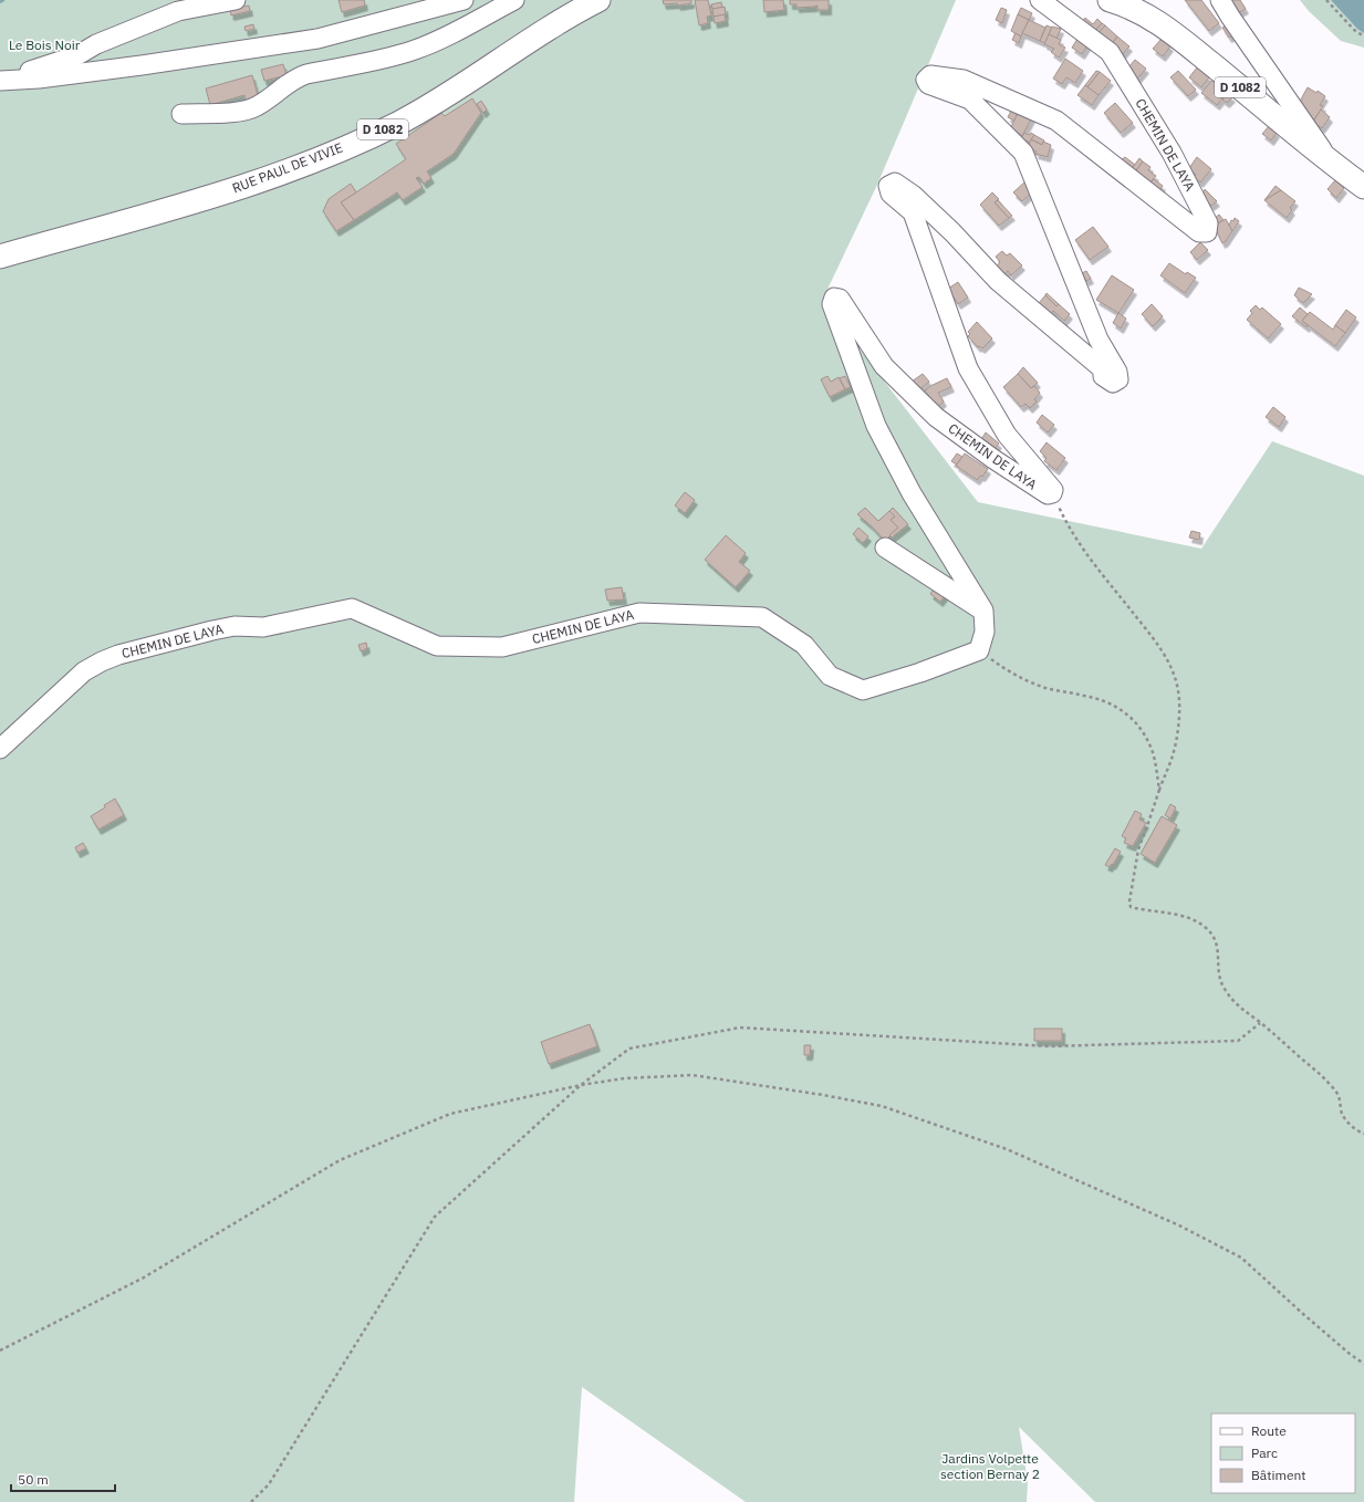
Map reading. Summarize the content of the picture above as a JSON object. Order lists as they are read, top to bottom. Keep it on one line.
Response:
{"streets":{"main road":["D 1082","RUE PAUL DE VIVIE"],"street":["CHEMIN DE LAYA"]},"parks":["Le Bois Noir","Jardins Volpette section Bernay 2"],"legend":["Route","Parc","Bâtiment"],"scale_bar":"50 m"}
